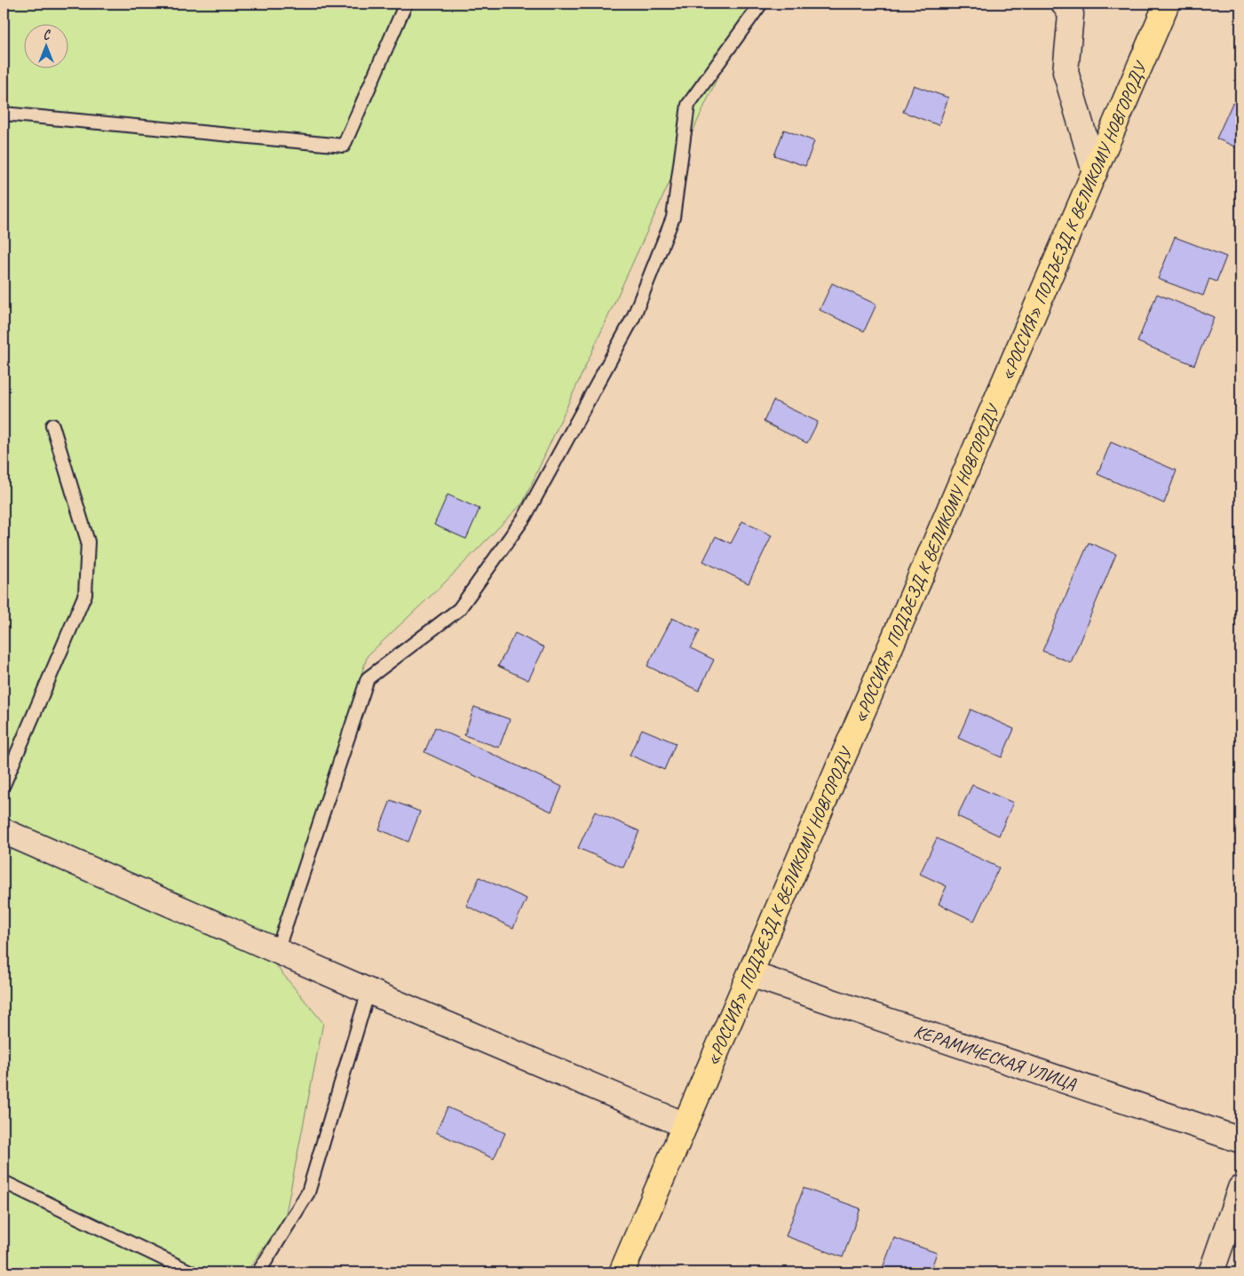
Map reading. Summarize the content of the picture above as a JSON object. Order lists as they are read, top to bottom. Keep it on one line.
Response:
{"streets":{"main road":["«РОССИЯ» ПОДЪЕЗД К ВЕЛИКОМУ НОВГОРОДУ"],"street":["КЕРАМИЧЕСКАЯ УЛИЦА"]},"crossings":[["«РОССИЯ» ПОДЪЕЗД К ВЕЛИКОМУ НОВГОРОДУ","КЕРАМИЧЕСКАЯ УЛИЦА"]],"north":"top"}
